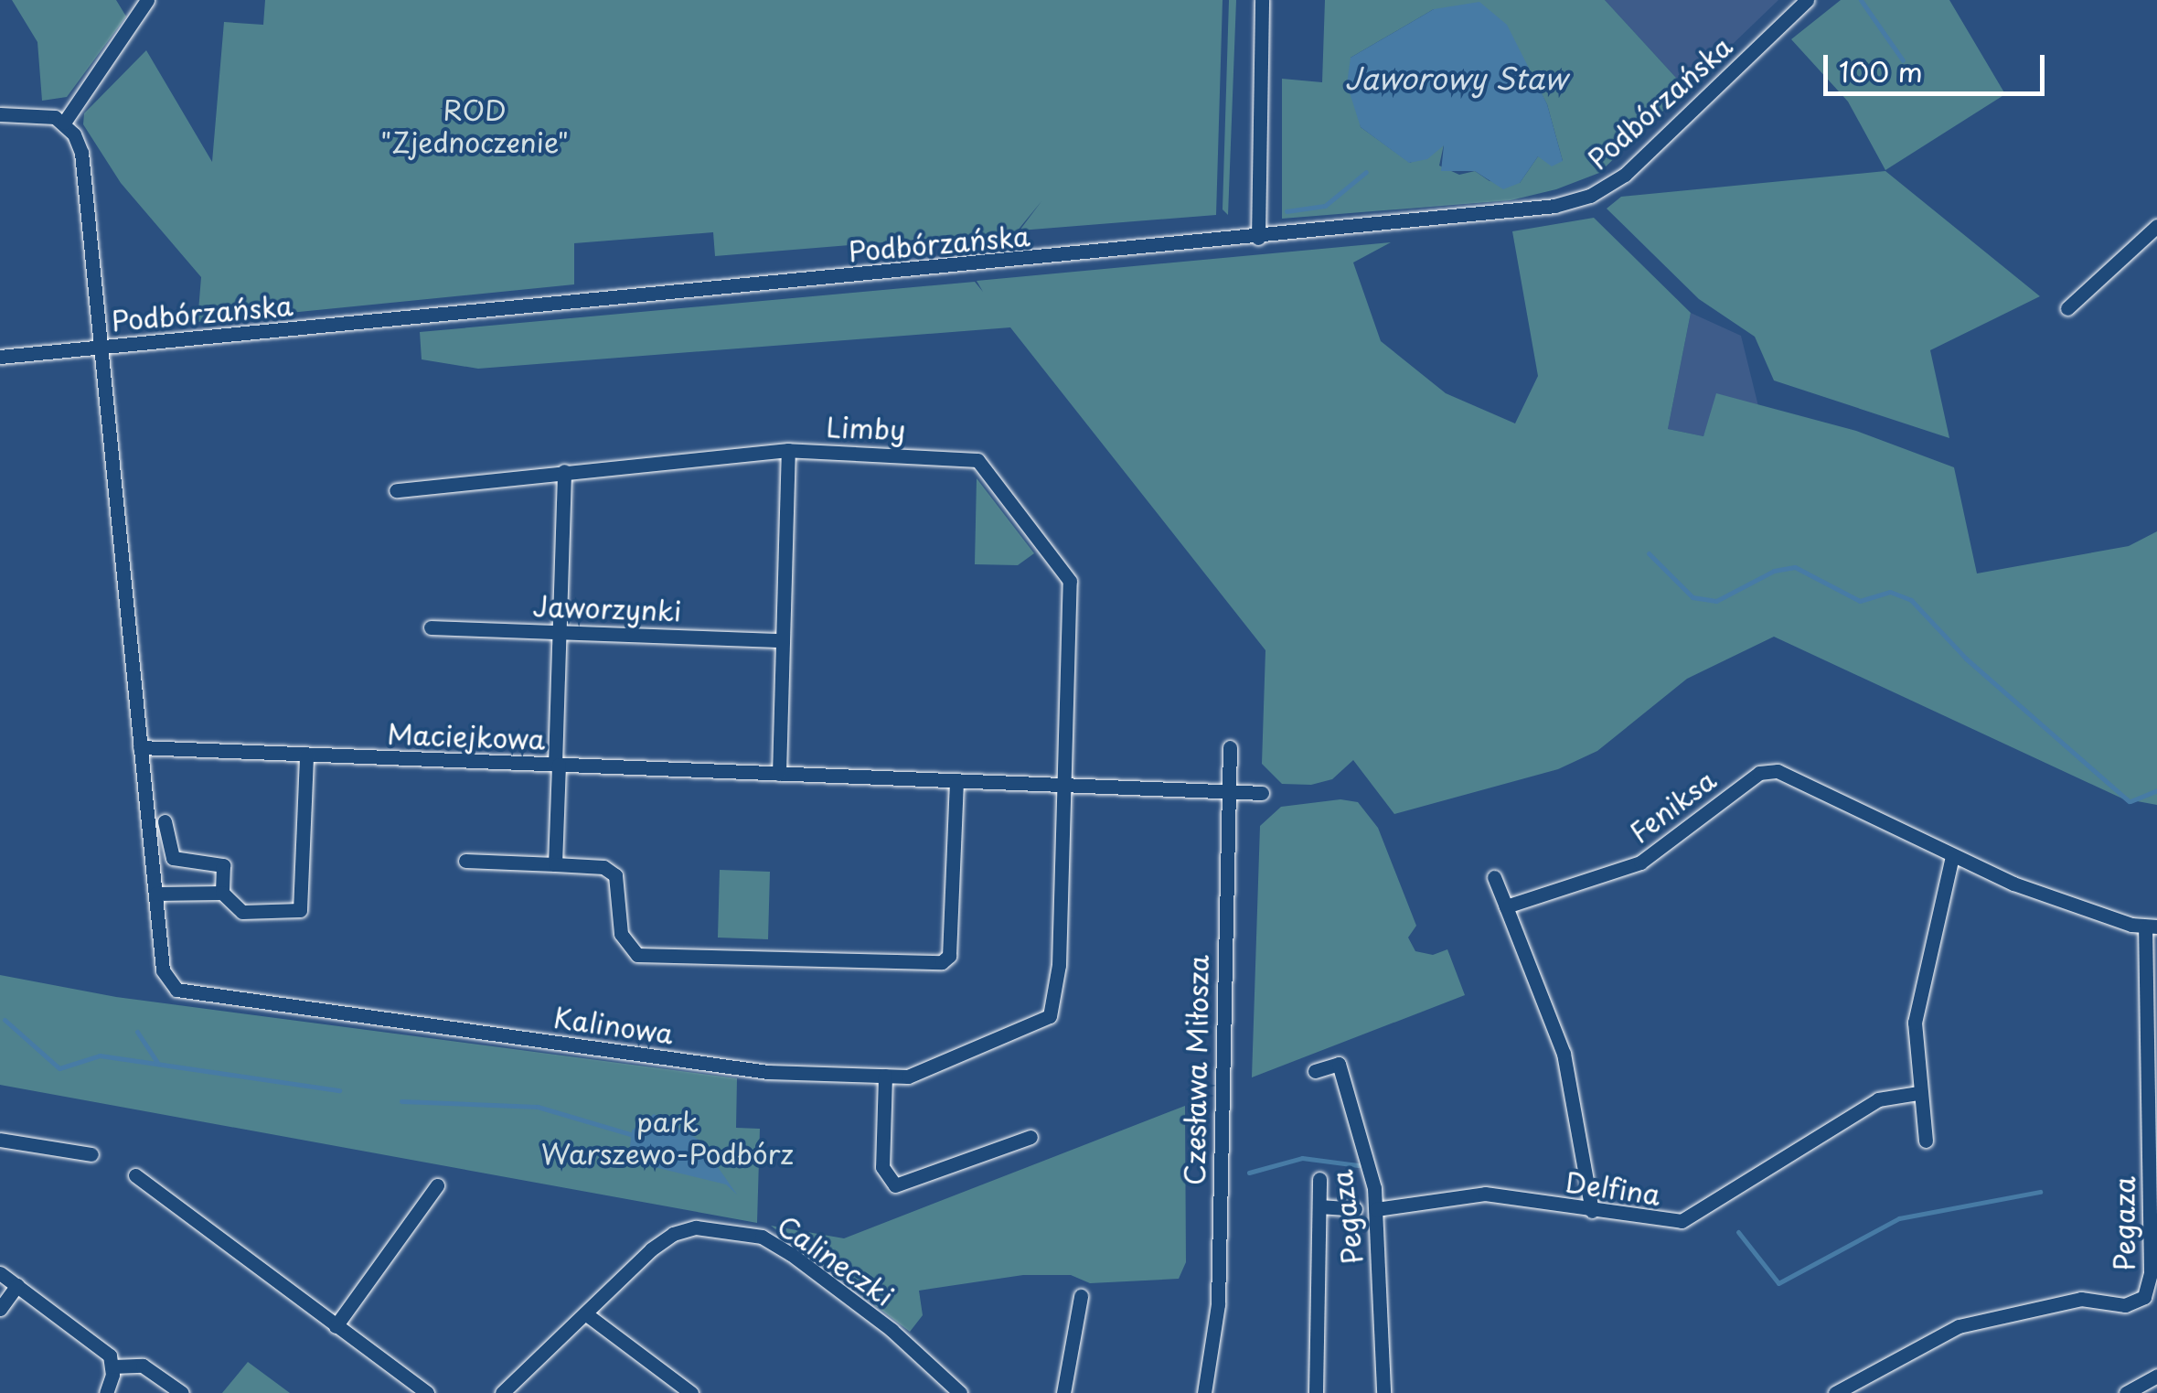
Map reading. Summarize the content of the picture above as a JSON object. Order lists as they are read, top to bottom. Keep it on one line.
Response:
{"streets":{"street":["Podbórzańska","Limby","Jaworzynki","Maciejkowa","Feniksa","Kalinowa","Czesława Miłosza","Delfina","Pegaza","Calineczki"]},"crossings":[["Limby","Maciejkowa"],["Limby","Kalinowa"],["Maciejkowa","Kalinowa"],["Maciejkowa","Czesława Miłosza"],["Feniksa","Pegaza"],["Delfina","Pegaza"]],"water":["Jaworowy Staw"],"parks":["ROD \"Zjednoczenie\"","park Warszewo-Podbórz"],"scale_bar":"100 m"}
